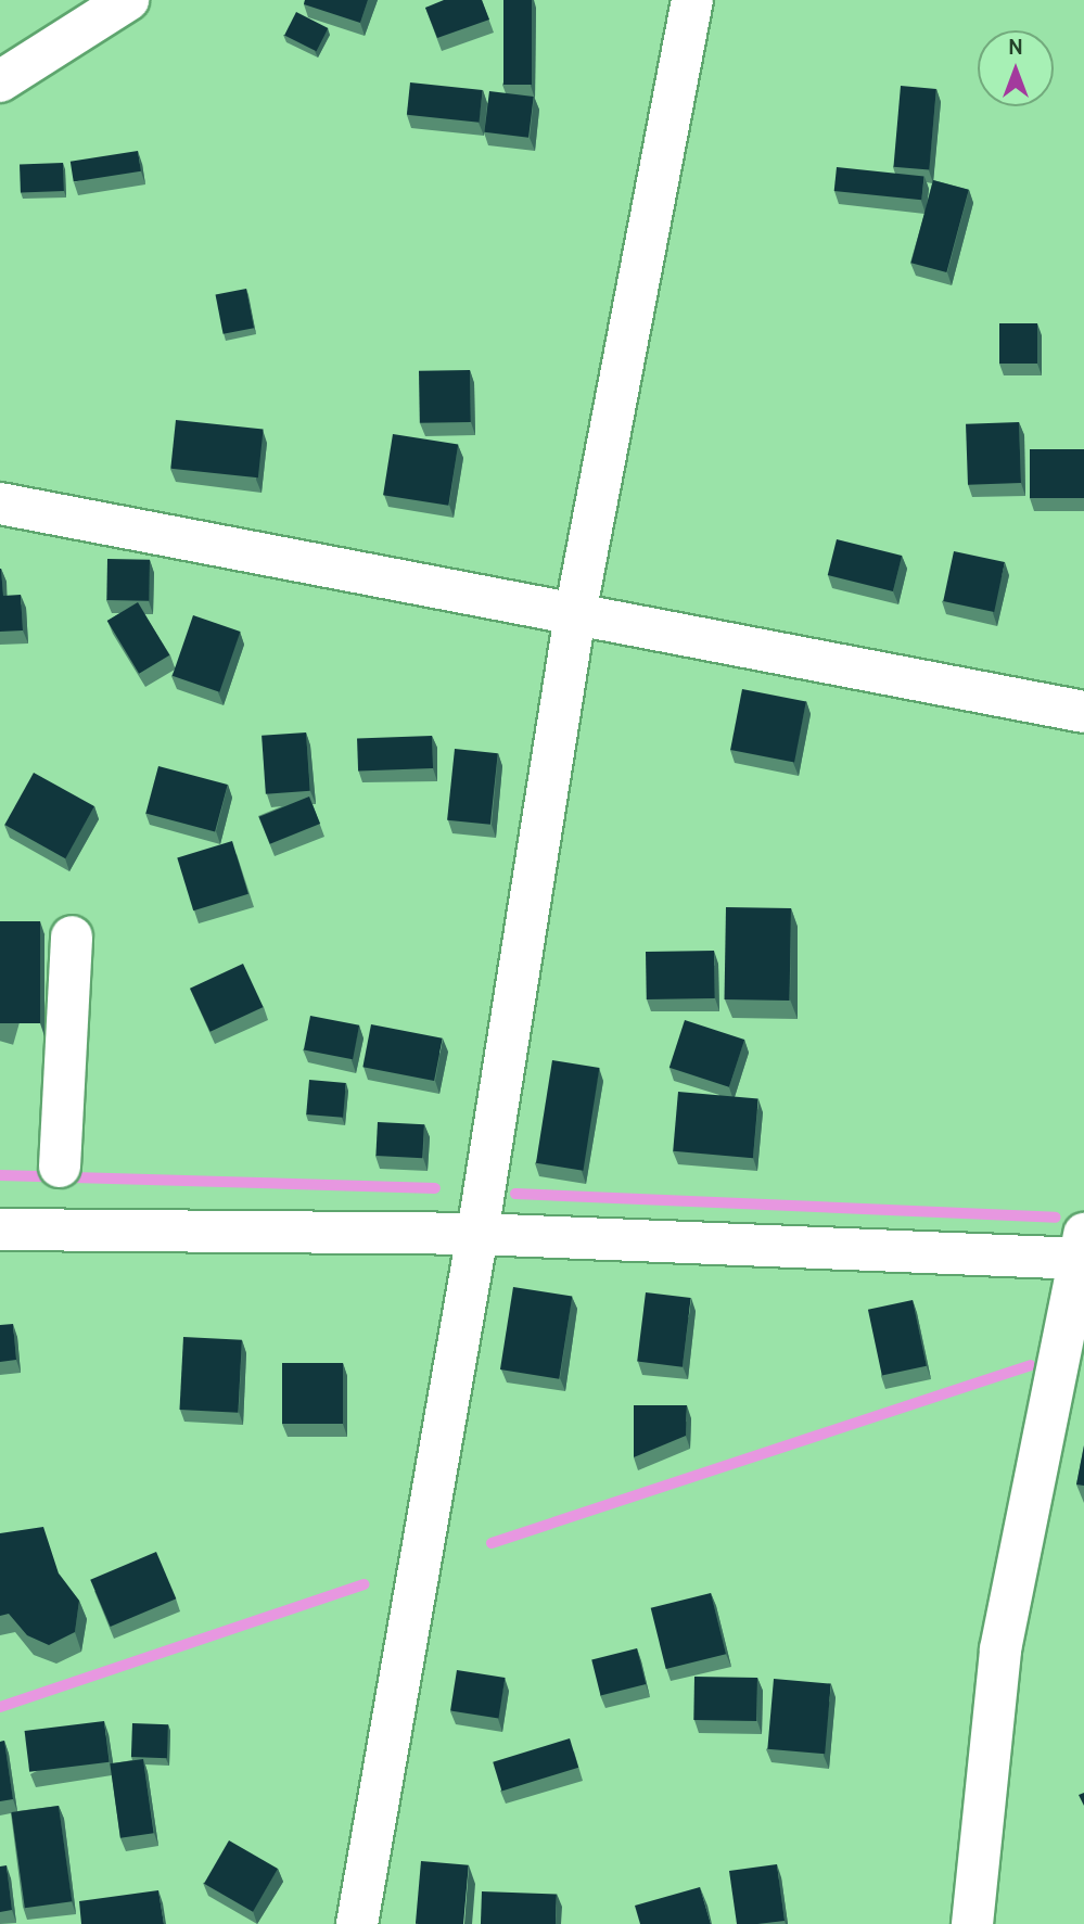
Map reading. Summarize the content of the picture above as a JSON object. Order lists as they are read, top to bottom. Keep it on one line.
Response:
{"north":"top"}
